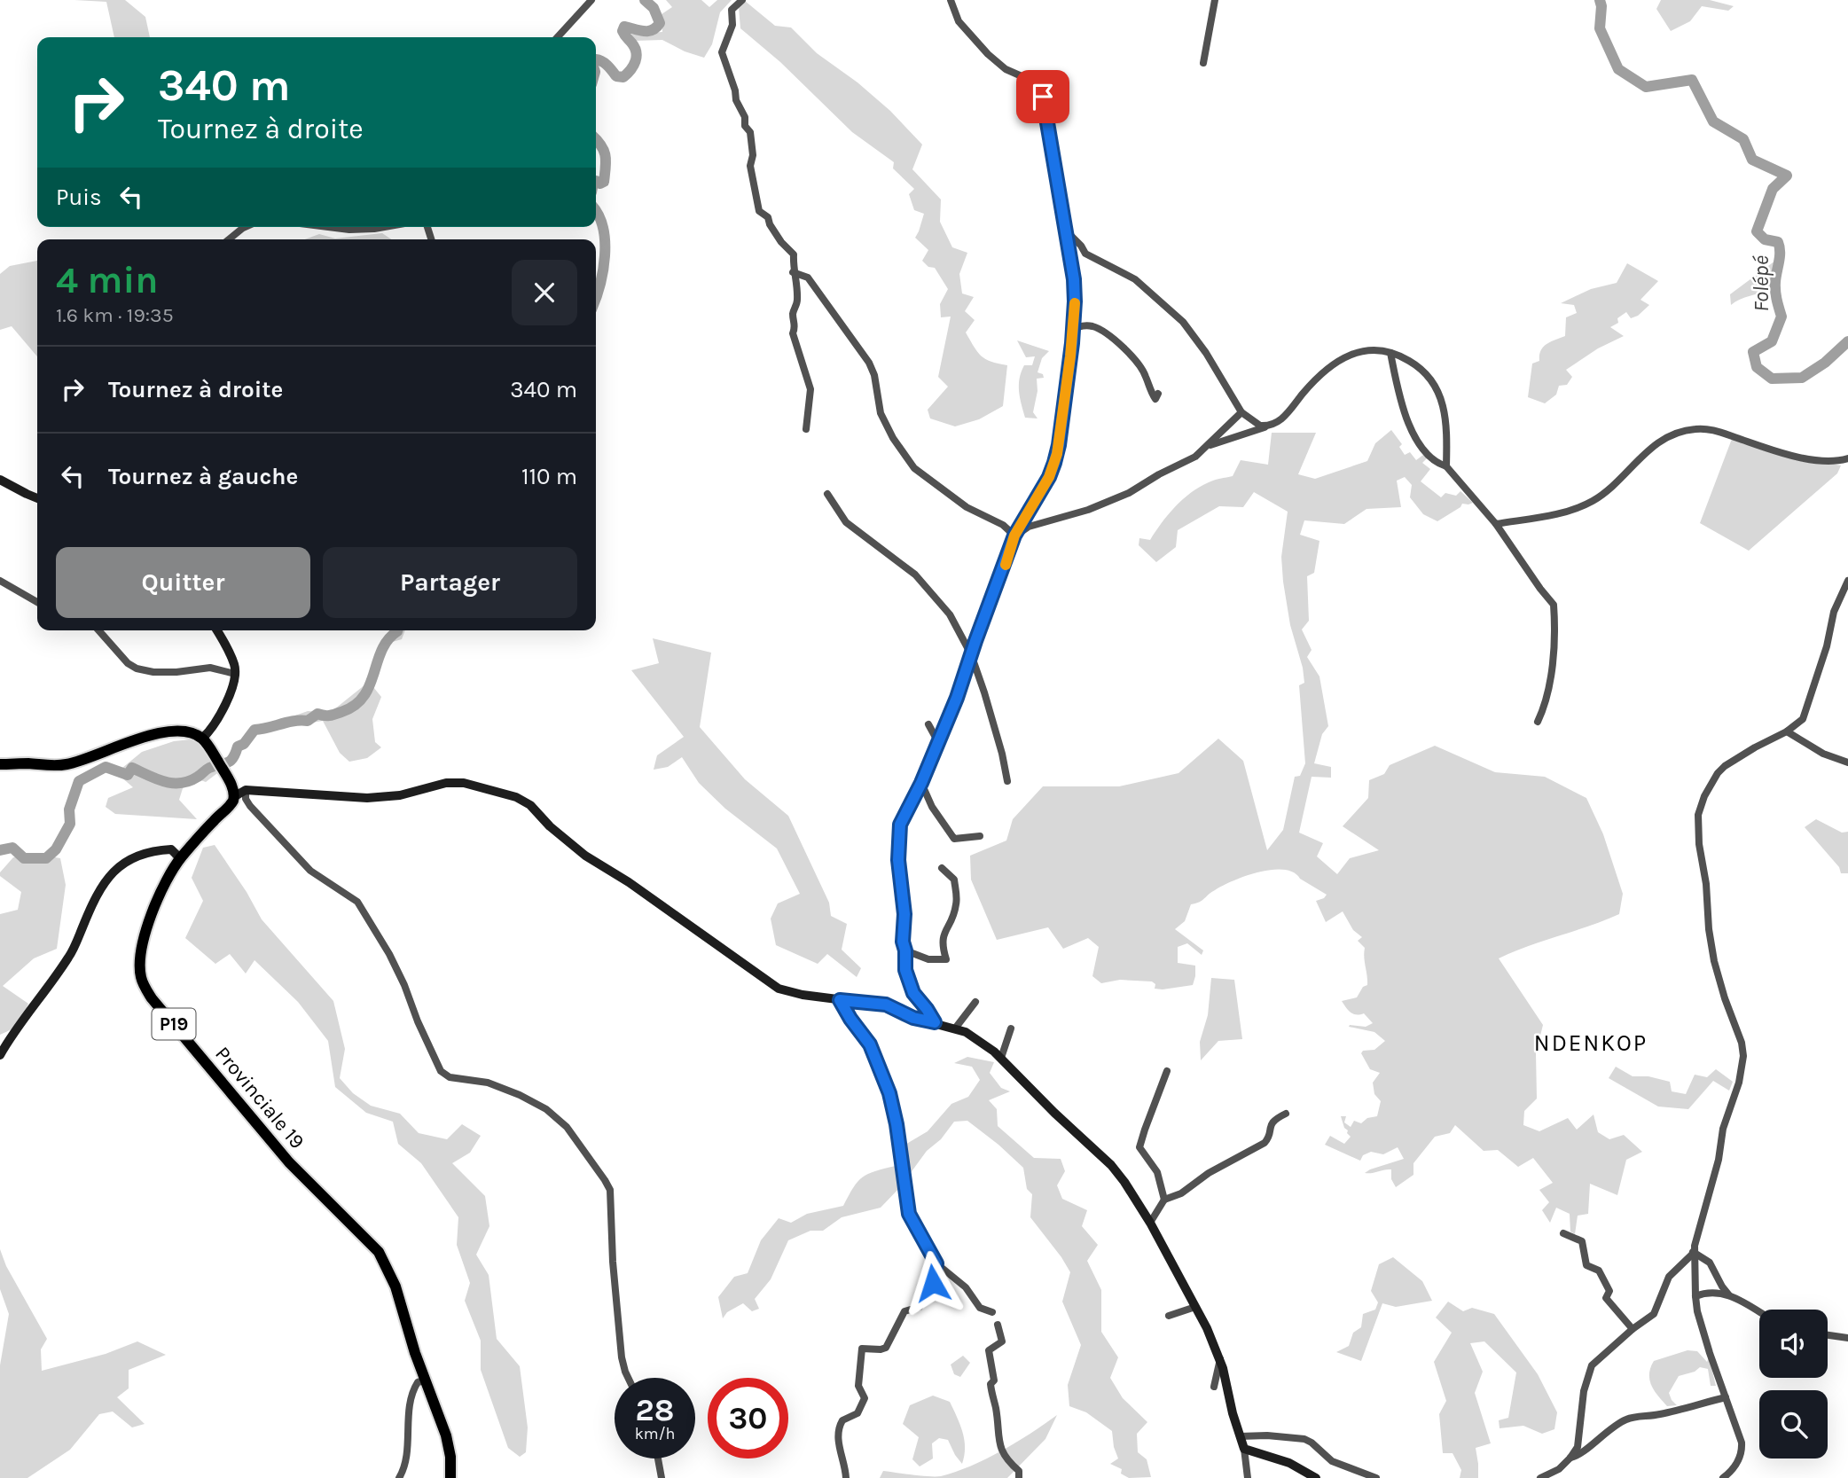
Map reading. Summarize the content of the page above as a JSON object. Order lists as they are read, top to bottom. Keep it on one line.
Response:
{"streets":{"main road":["P19","Provinciale 19"]},"districts":["NDENKOP"],"water":["Folépé"],"page":{"turn":["340 m","Tournez à droite"],"then":"Puis","heading":["4 min","1.6 km · 19:35"],"list":[{"name":"Tournez à droite","value":"340 m"},{"name":"Tournez à gauche","value":"110 m"}],"buttons":["Quitter","Partager"],"speed":"28 km/h","limit":"30"}}
